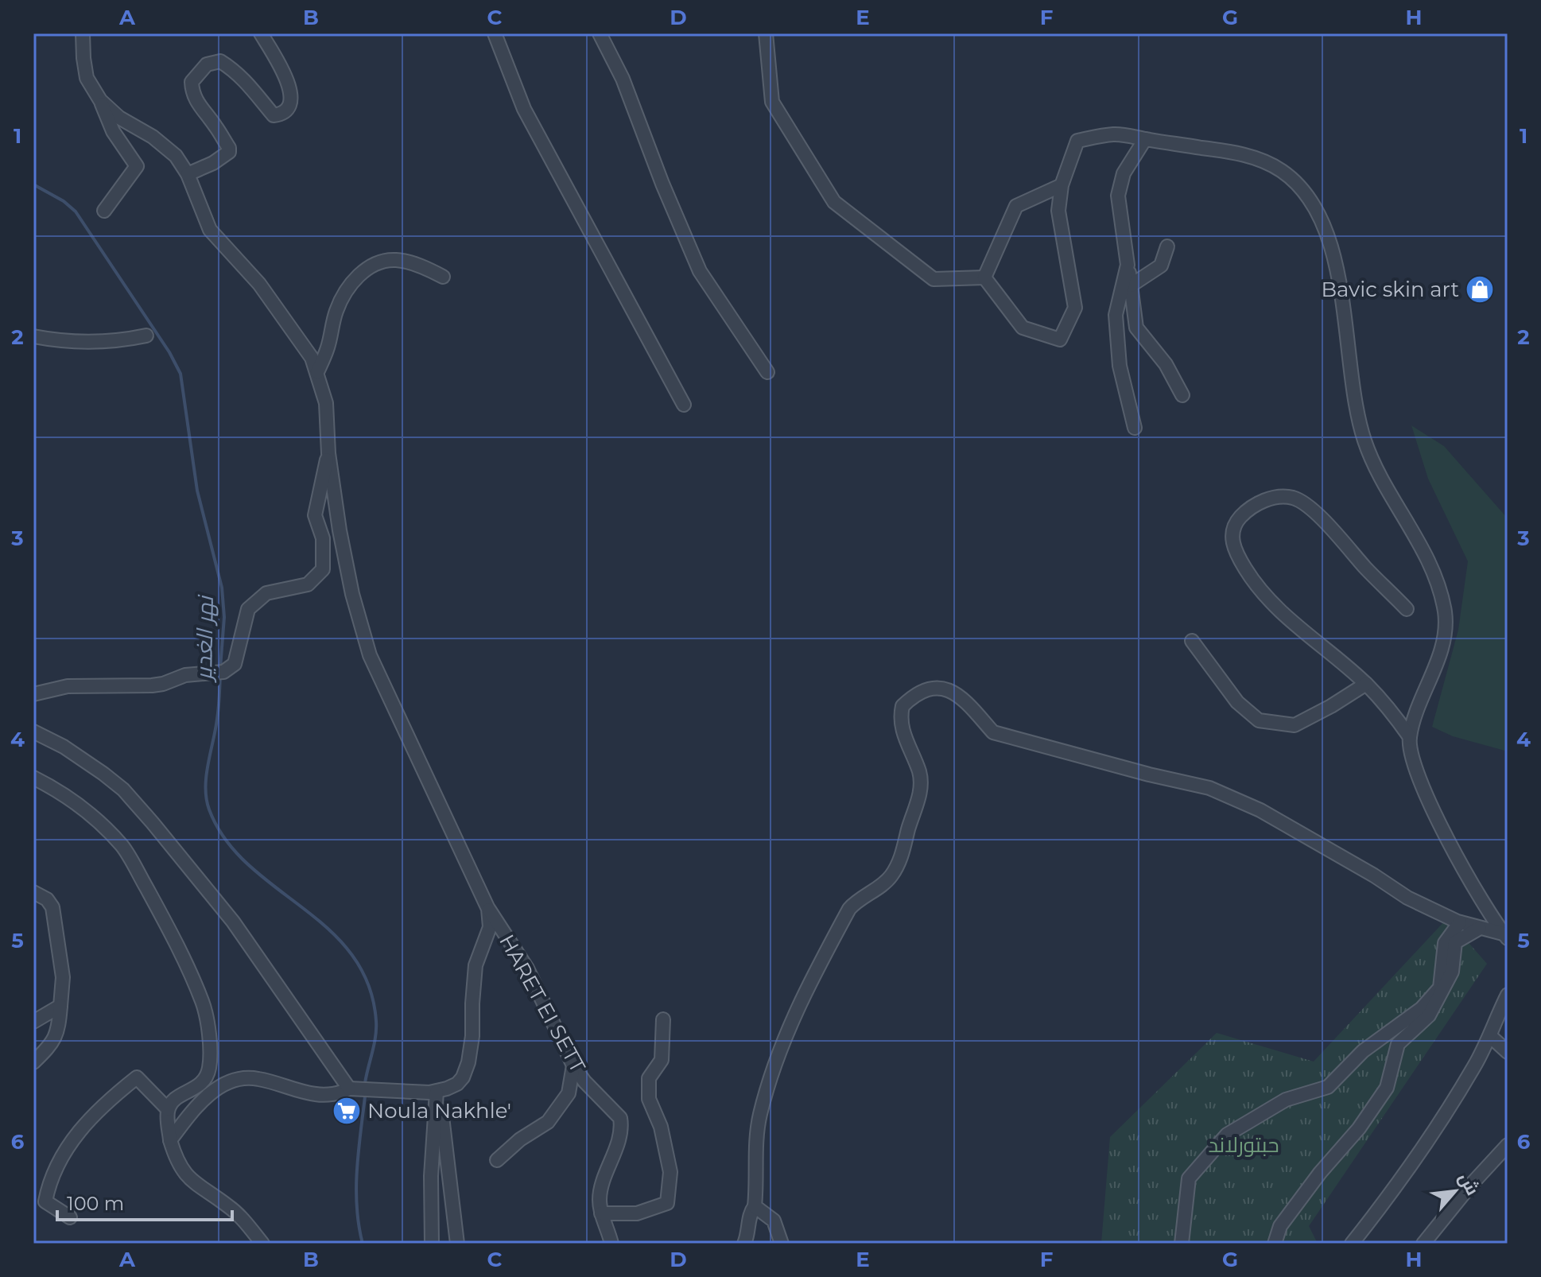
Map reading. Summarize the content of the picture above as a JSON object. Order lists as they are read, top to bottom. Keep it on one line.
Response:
{"streets":{"street":["HARET EI SETT"]},"water":["نهر الغدير"],"parks":["حبتورلاند"],"places":{"shop":["Bavic skin art"],"supermarket":["Noula Nakhle'"]},"scale_bar":"100 m","north":"top right","grid":{"columns":["A","B","C","D","E","F","G","H"],"rows":["1","2","3","4","5","6"]}}
